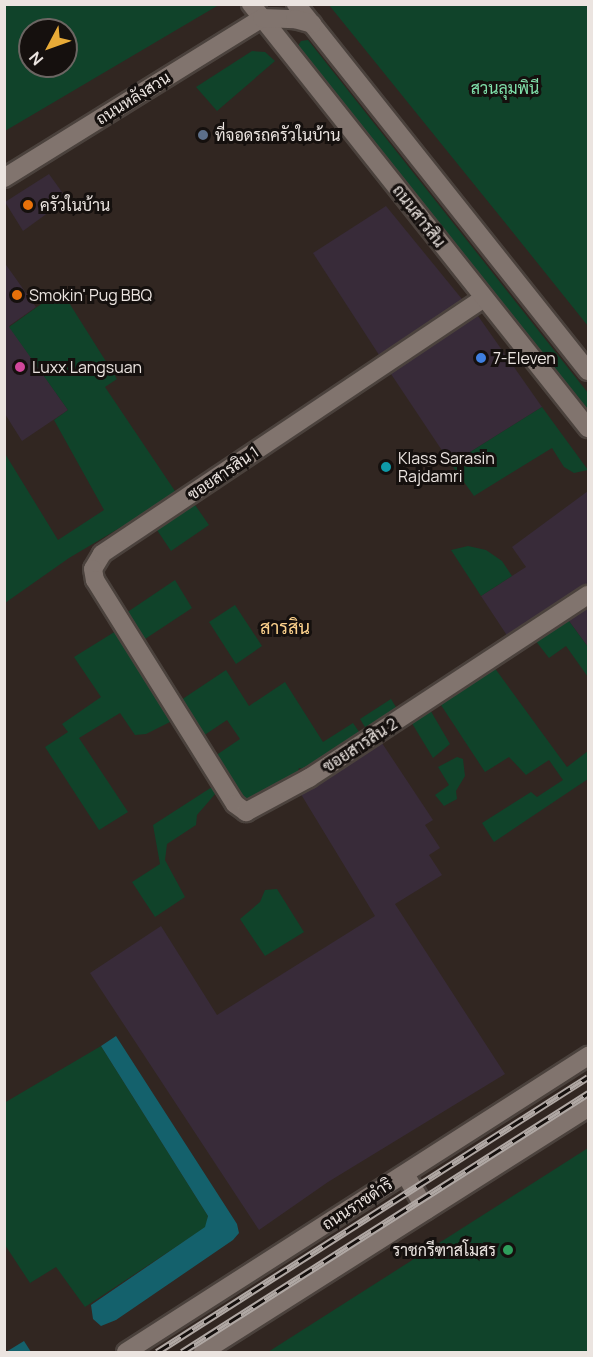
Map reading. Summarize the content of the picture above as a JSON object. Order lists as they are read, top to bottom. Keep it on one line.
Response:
{"streets":{"street":["ถนนหลังสวน","ถนนสารสิน","ซอยสารสิน 1","ซอยสารสิน 2","ถนนราชดำริ"]},"crossings":[["ถนนหลังสวน","ถนนสารสิน"],["ถนนสารสิน","ซอยสารสิน 1"],["ซอยสารสิน 1","ซอยสารสิน 2"]],"districts":["สารสิน"],"parks":["สวนลุมพินี"],"places":["ที่จอดรถครัวในบ้าน","ครัวในบ้าน","Smokin' Pug BBQ","7-Eleven","Luxx Langsuan","Klass Sarasin Rajdamri","ราชกรีฑาสโมสร"],"north":"bottom left"}
